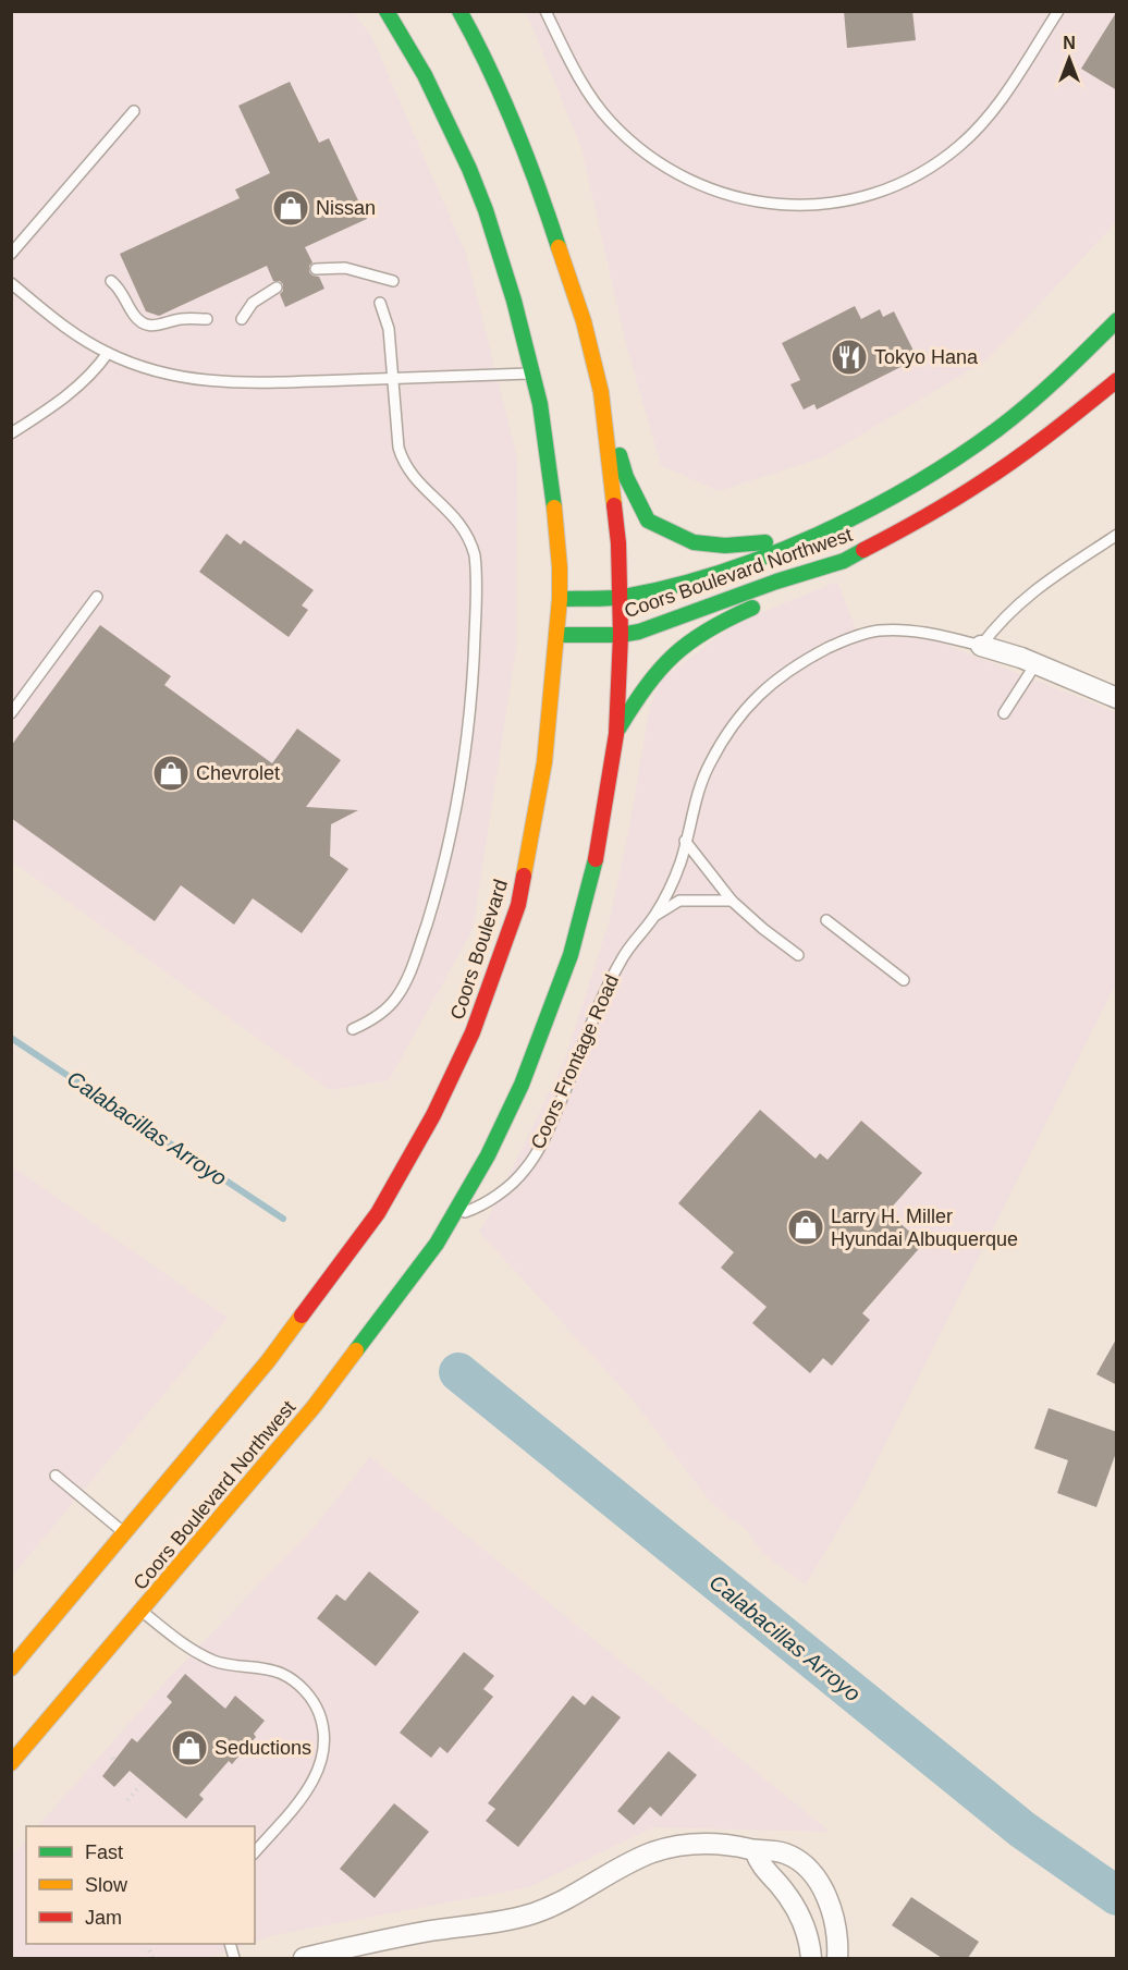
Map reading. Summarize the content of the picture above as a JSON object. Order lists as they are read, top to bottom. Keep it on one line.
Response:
{"streets":{"main road":["Coors Boulevard Northwest","Coors Boulevard"],"lane":["Coors Frontage Road"]},"crossings":[["Coors Boulevard Northwest","Coors Boulevard"],["Coors Boulevard Northwest","Coors Frontage Road"]],"water":["Calabacillas Arroyo"],"places":{"shop":["Nissan","Chevrolet","Larry H. Miller Hyundai Albuquerque","Seductions"],"restaurant":["Tokyo Hana"]},"legend":["Fast","Slow","Jam"],"north":"top"}
